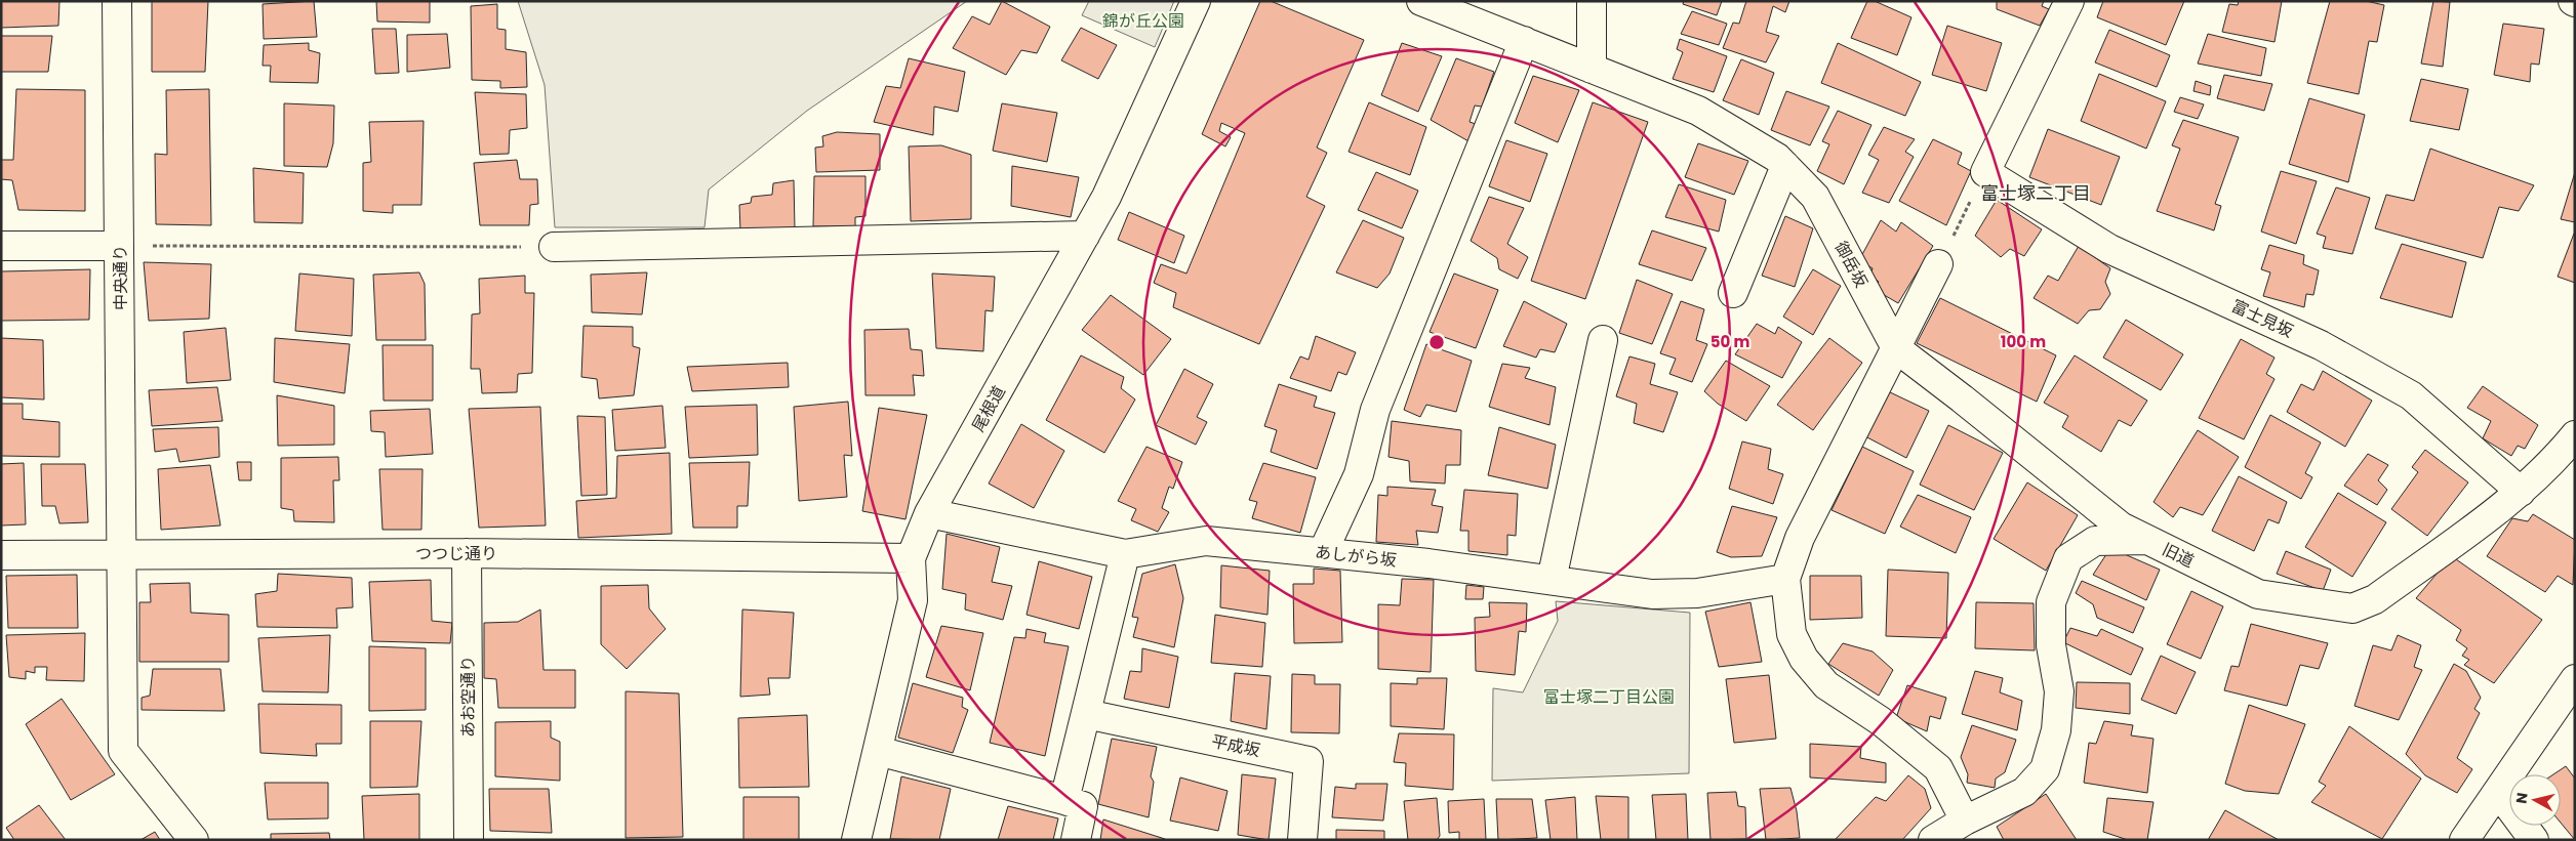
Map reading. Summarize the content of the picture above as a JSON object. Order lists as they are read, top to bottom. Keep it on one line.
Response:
{"streets":{"street":["御岳坂","中央通り","富士見坂","尾根道","つつじ通り","旧道","あしがら坂","あお空通り","平成坂"]},"crossings":[["御岳坂","旧道"],["中央通り","つつじ通り"],["富士見坂","旧道"],["尾根道","つつじ通り"],["尾根道","あしがら坂"],["つつじ通り","あお空通り"]],"districts":["富士塚二丁目"],"parks":["錦が丘公園","富士塚二丁目公園"],"north":"left","rings":["50 m","100 m"]}
